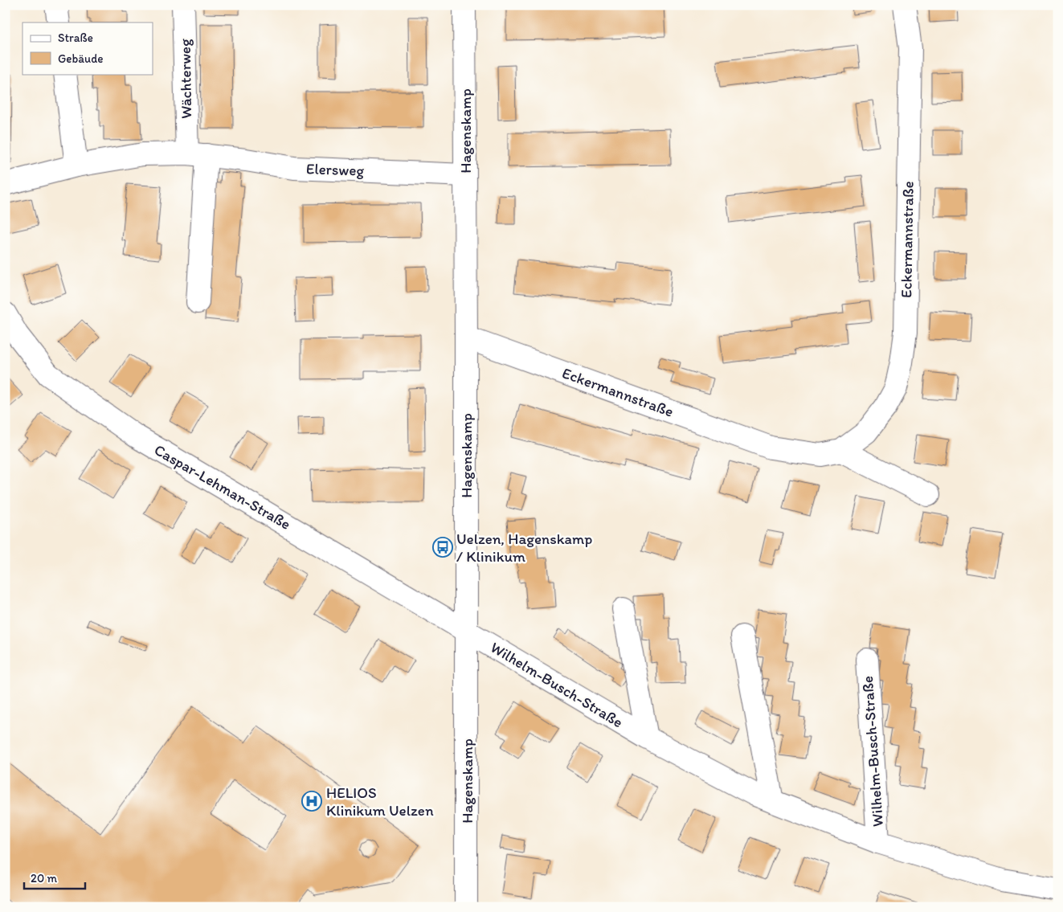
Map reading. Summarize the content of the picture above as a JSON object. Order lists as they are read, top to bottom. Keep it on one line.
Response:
{"streets":{"street":["Wächterweg","Hagenskamp","Elersweg","Eckermannstraße","Caspar-Lehman-Straße","Wilhelm-Busch-Straße"]},"crossings":[["Wächterweg","Elersweg"],["Hagenskamp","Elersweg"],["Hagenskamp","Eckermannstraße"],["Hagenskamp","Caspar-Lehman-Straße"],["Hagenskamp","Wilhelm-Busch-Straße"],["Caspar-Lehman-Straße","Wilhelm-Busch-Straße"]],"places":{"bus stop":["Uelzen, Hagenskamp / Klinikum"],"hospital":["HELIOS Klinikum Uelzen"]},"legend":["Straße","Gebäude"],"scale_bar":"20 m"}
